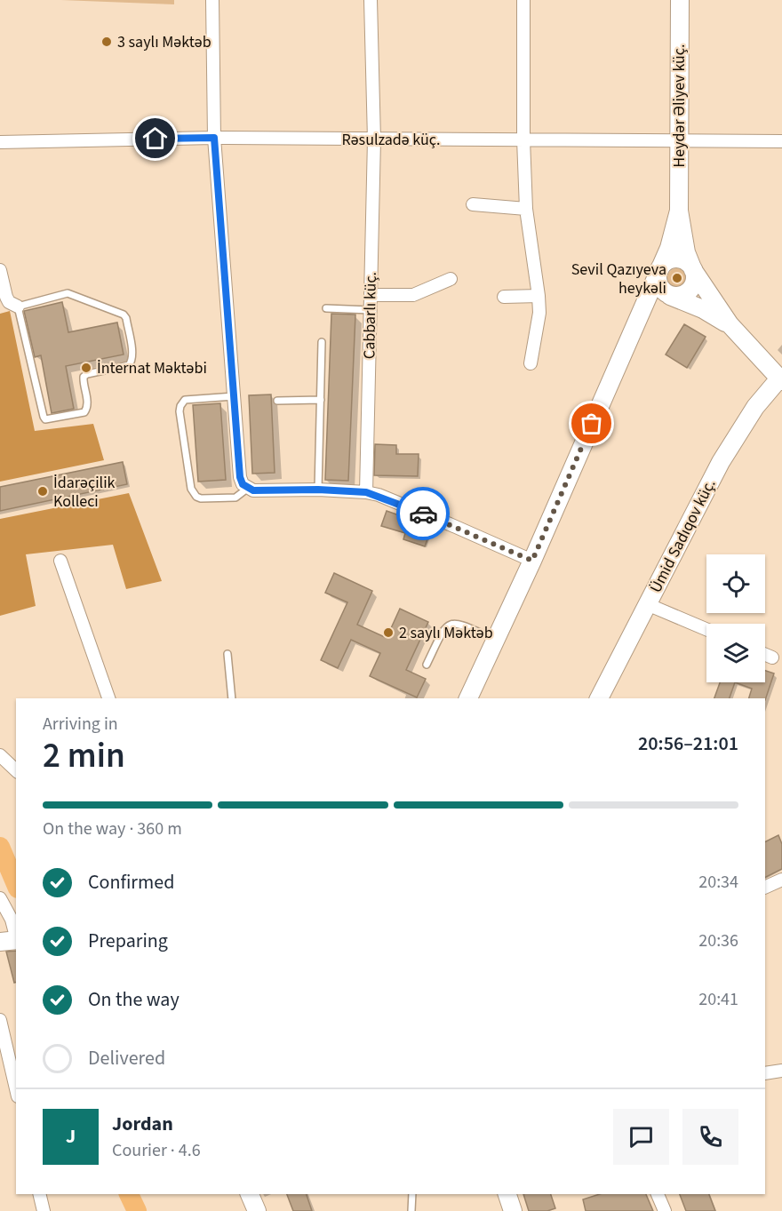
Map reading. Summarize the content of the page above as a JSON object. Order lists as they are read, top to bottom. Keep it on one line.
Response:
{"streets":{"main road":["Heydər Əliyev küç.","Ümid Sadıqov küç."],"street":["Rəsulzadə küç.","Cabbarlı küç."]},"crossings":[["Heydər Əliyev küç.","Rəsulzadə küç."],["Rəsulzadə küç.","Cabbarlı küç."]],"places":["3 saylı Məktəb","Sevil Qazıyeva heykəli","İnternat Məktəbi","İdarəçilik Kolleci","2 saylı Məktəb"],"page":{"heading":["2 min","Arriving in","20:56–21:01"],"panel":["Jordan","Courier · 4.6"],"bar":"On the way · 360 m","list":[["Confirmed","20:34"],["Preparing","20:36"],["On the way","20:41"],"Delivered"],"round":"J"}}
